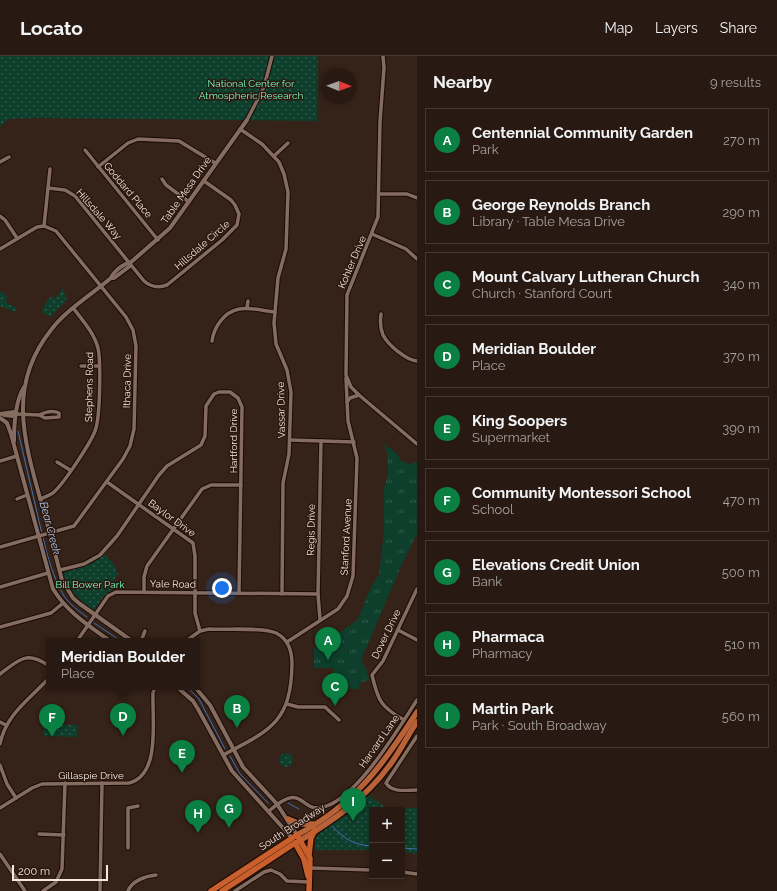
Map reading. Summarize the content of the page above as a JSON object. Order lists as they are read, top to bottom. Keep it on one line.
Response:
{"streets":{"highway":["South Broadway"],"street":["Goddard Place","Table Mesa Drive","Hillsdale Way","Hillsdale Circle","Kohler Drive","Ithaca Drive","Stephens Road","Vassar Drive","Hartford Drive","Baylor Drive","Regis Drive","Stanford Avenue","Yale Road","Dover Drive","Harvard Lane","Gillaspie Drive"]},"crossings":[["Goddard Place","Table Mesa Drive"],["Table Mesa Drive","Hillsdale Way"],["Table Mesa Drive","Hillsdale Circle"],["Table Mesa Drive","Ithaca Drive"],["Table Mesa Drive","Stephens Road"],["Table Mesa Drive","Vassar Drive"],["Table Mesa Drive","Hartford Drive"],["Table Mesa Drive","Yale Road"],["Hillsdale Way","Hillsdale Circle"],["Kohler Drive","Stanford Avenue"],["Ithaca Drive","Baylor Drive"],["Vassar Drive","Yale Road"],["Hartford Drive","Baylor Drive"],["Hartford Drive","Yale Road"],["Baylor Drive","Yale Road"],["Regis Drive","Stanford Avenue"],["Regis Drive","Yale Road"],["Dover Drive","Harvard Lane"]],"water":["Bear Creek"],"parks":["National Center for Atmospheric Research","Bill Bower Park"],"scale_bar":"200 m","north":"right","page":{"header":"Locato","nav":["Map","Layers","Share"],"heading":["Nearby","9 results"],"list":[{"mark":"A","name":"Centennial Community Garden","note":"Park","value":"270 m"},{"mark":"B","name":"George Reynolds Branch","note":"Library · Table Mesa Drive","value":"290 m"},{"mark":"C","name":"Mount Calvary Lutheran Church","note":"Church · Stanford Court","value":"340 m"},{"mark":"D","name":"Meridian Boulder","note":"Place","value":"370 m"},{"mark":"E","name":"King Soopers","note":"Supermarket","value":"390 m"},{"mark":"F","name":"Community Montessori School","note":"School","value":"470 m"},{"mark":"G","name":"Elevations Credit Union","note":"Bank","value":"500 m"},{"mark":"H","name":"Pharmaca","note":"Pharmacy","value":"510 m"},{"mark":"I","name":"Martin Park","note":"Park · South Broadway","value":"560 m"}],"pins":["A","C","B","D","F","E","I","G","H"],"popup":["Meridian Boulder","Place"],"map_buttons":["+","−"],"scale":"200 m"}}
